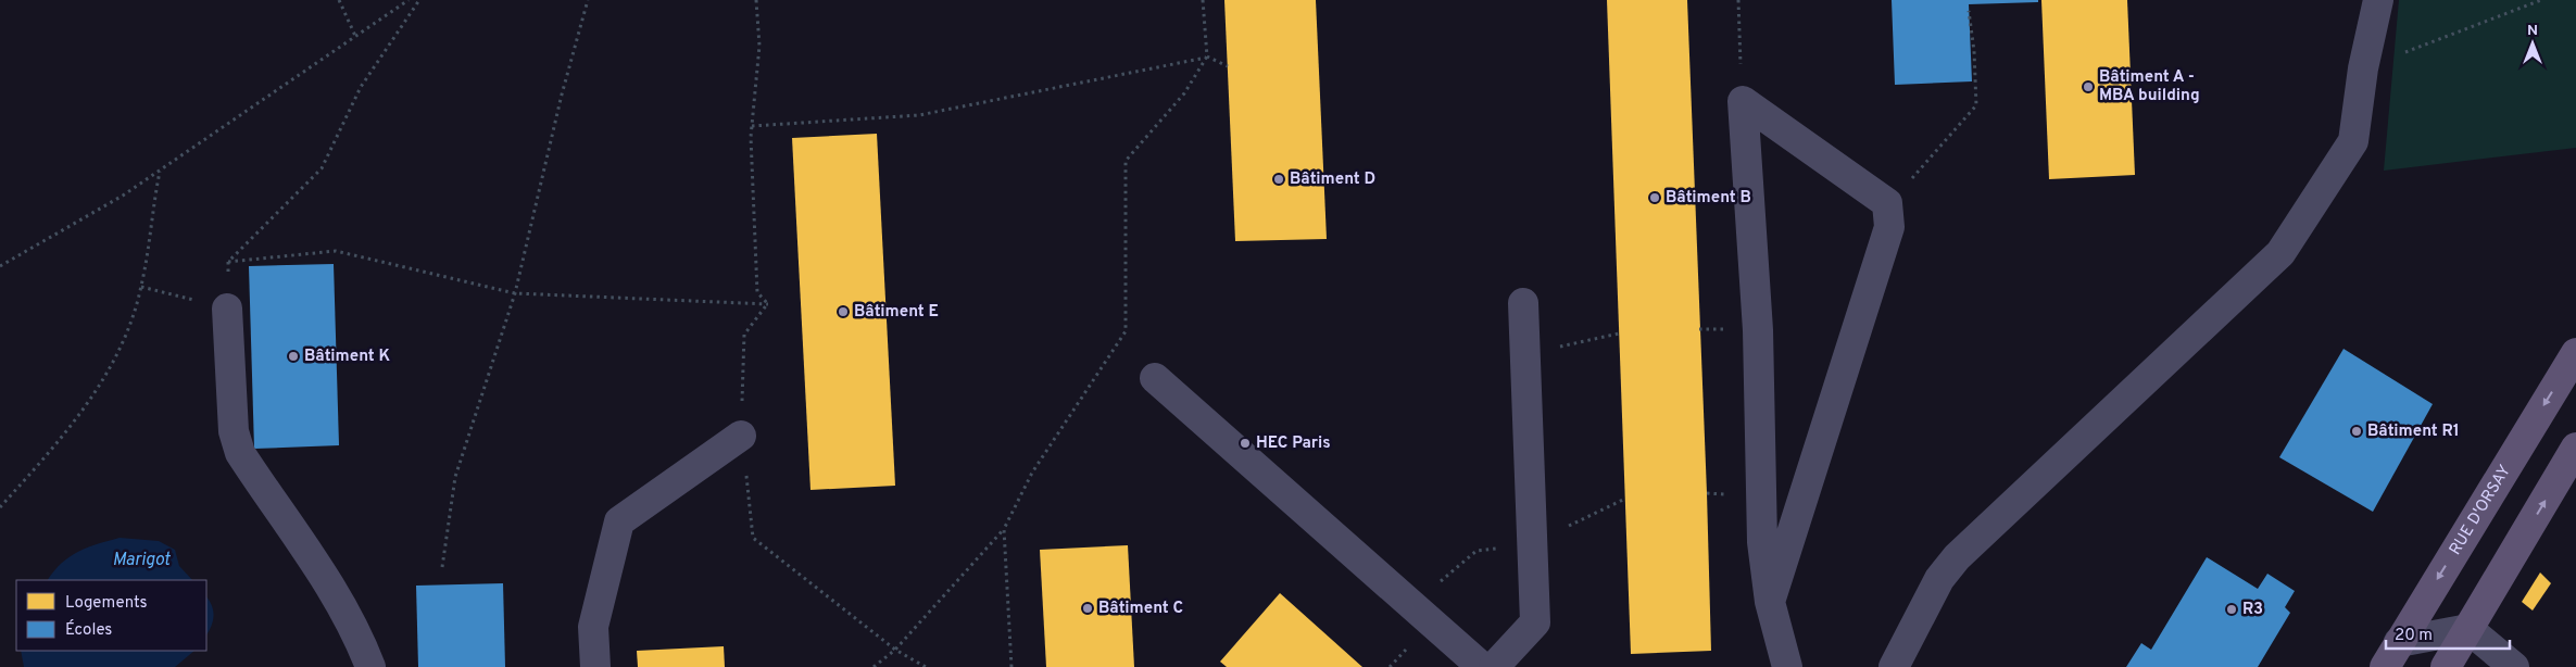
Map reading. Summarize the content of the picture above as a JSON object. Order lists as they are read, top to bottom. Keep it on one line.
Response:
{"streets":{"main road":["RUE D'ORSAY"]},"water":["Marigot"],"places":["Bâtiment A - MBA building","Bâtiment D","Bâtiment B","Bâtiment E","Bâtiment K","Bâtiment R1","HEC Paris","Bâtiment C","R3"],"legend":["Logements","Écoles"],"scale_bar":"20 m","north":"top"}
